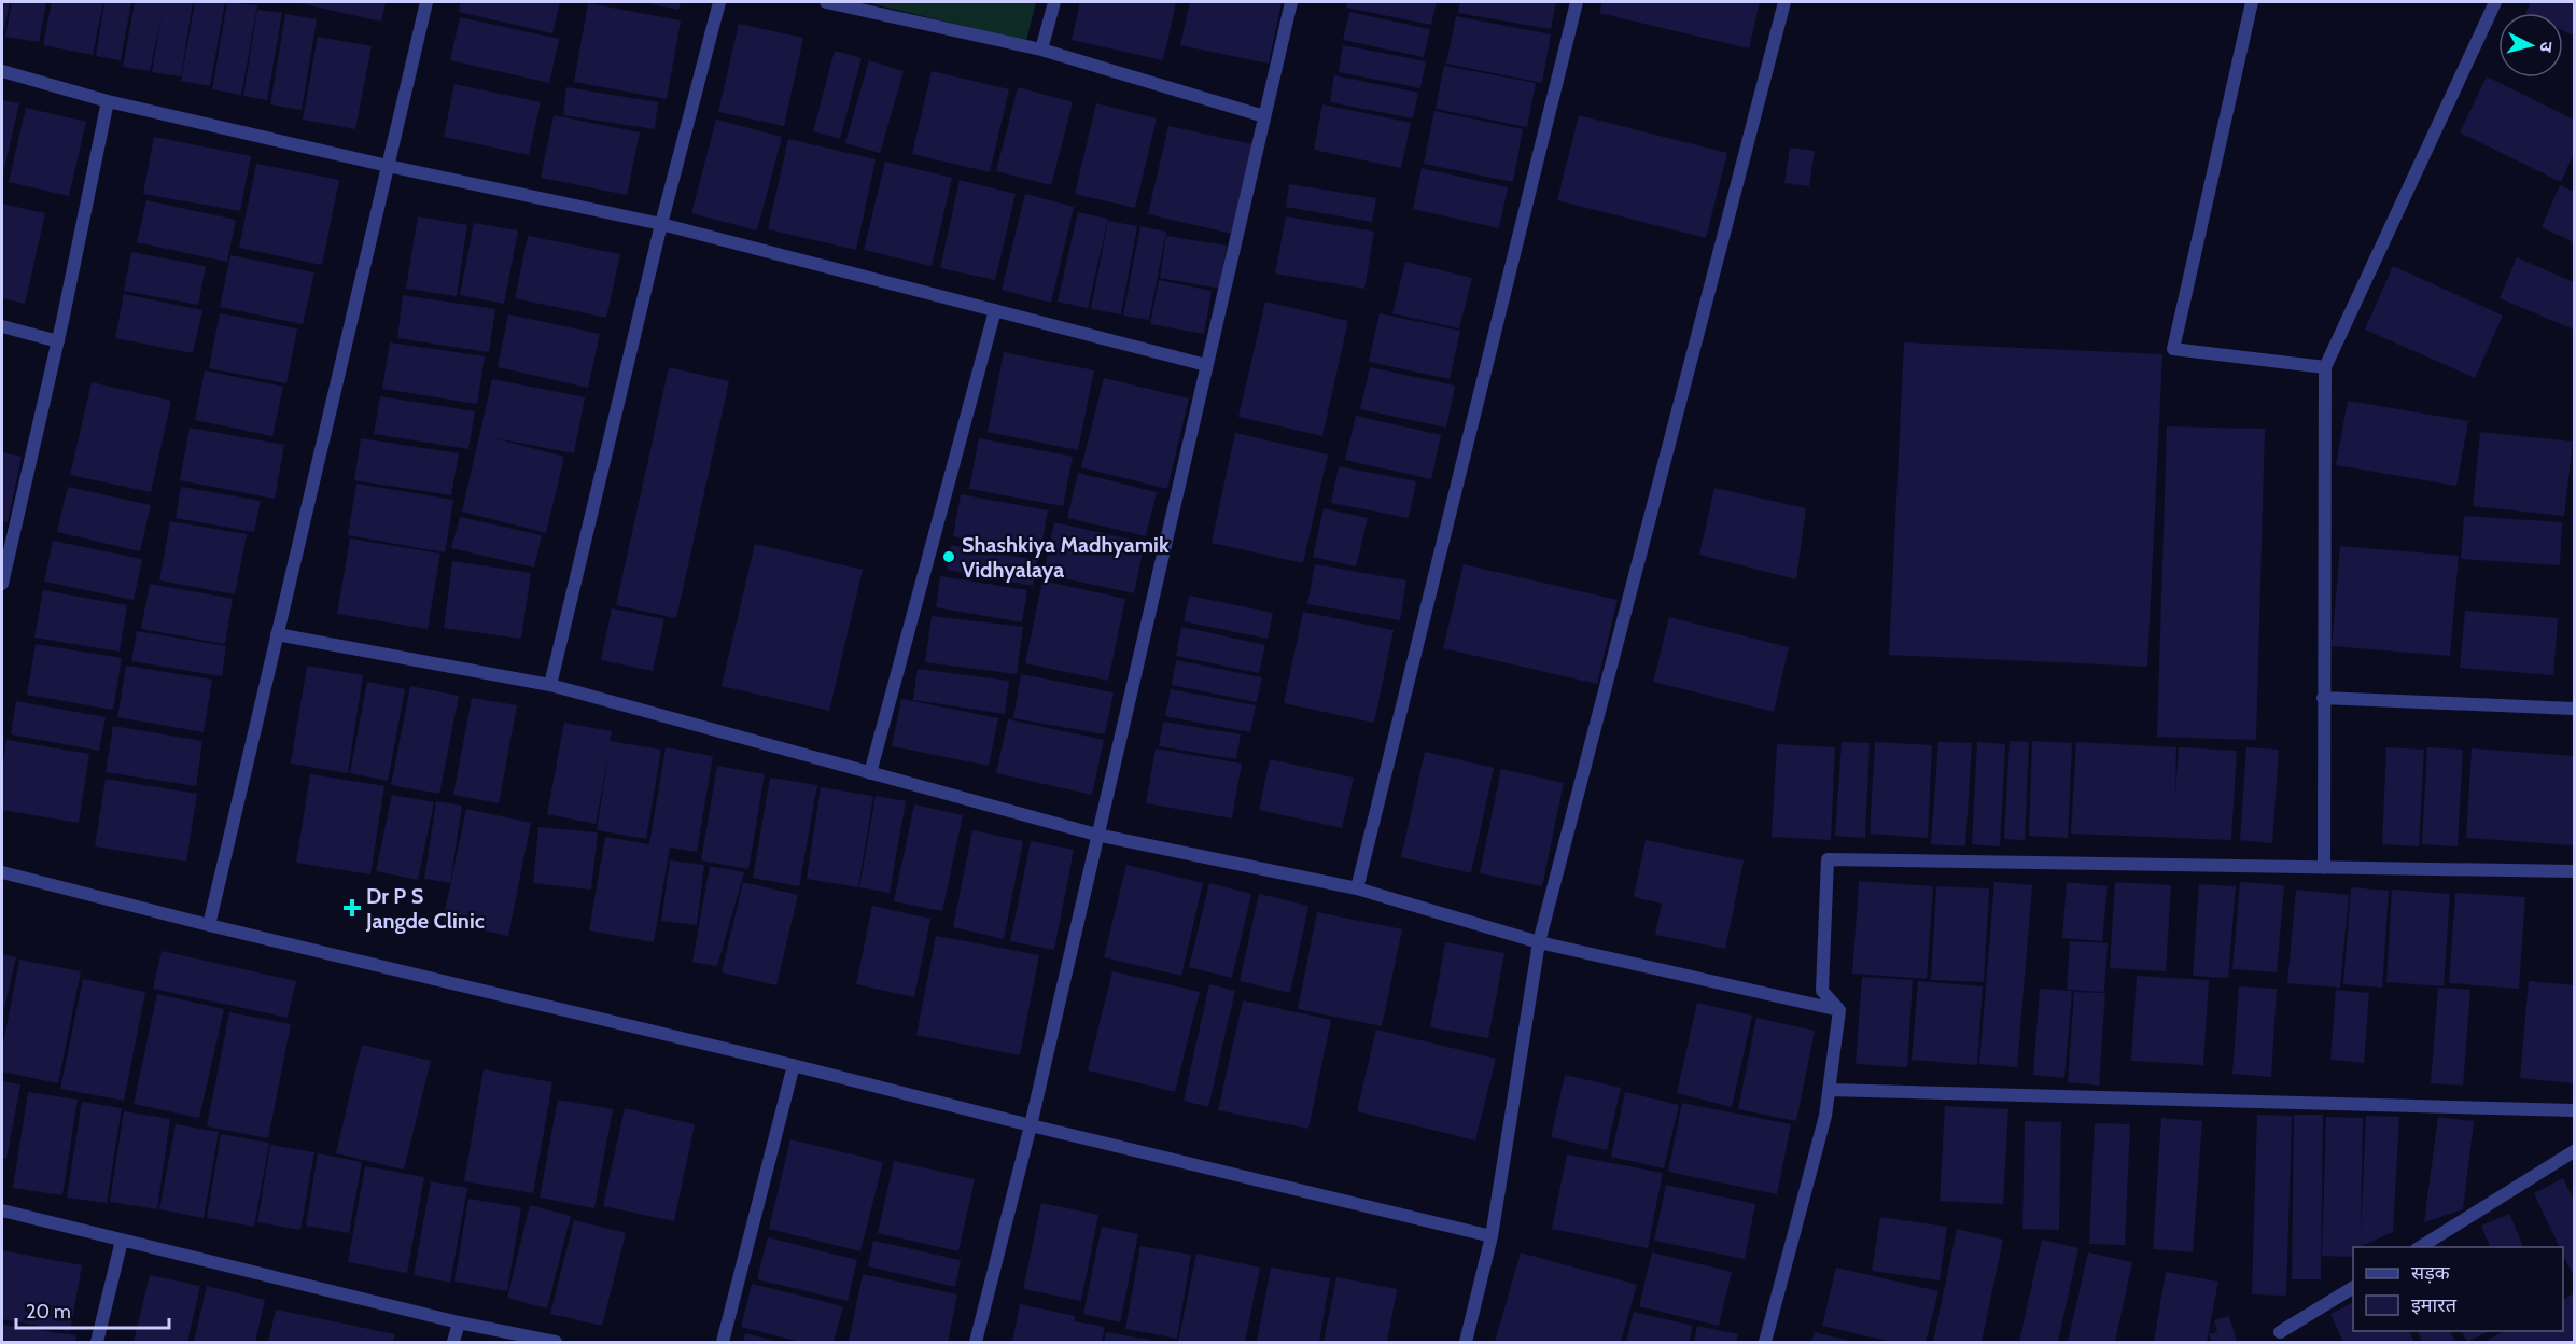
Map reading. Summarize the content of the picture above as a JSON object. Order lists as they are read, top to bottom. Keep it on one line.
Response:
{"places":{"other":["Shashkiya Madhyamik Vidhyalaya"],"health":["Dr P S Jangde Clinic"]},"legend":["सड़क","इमारत"],"scale_bar":"20 m","north":"right"}
